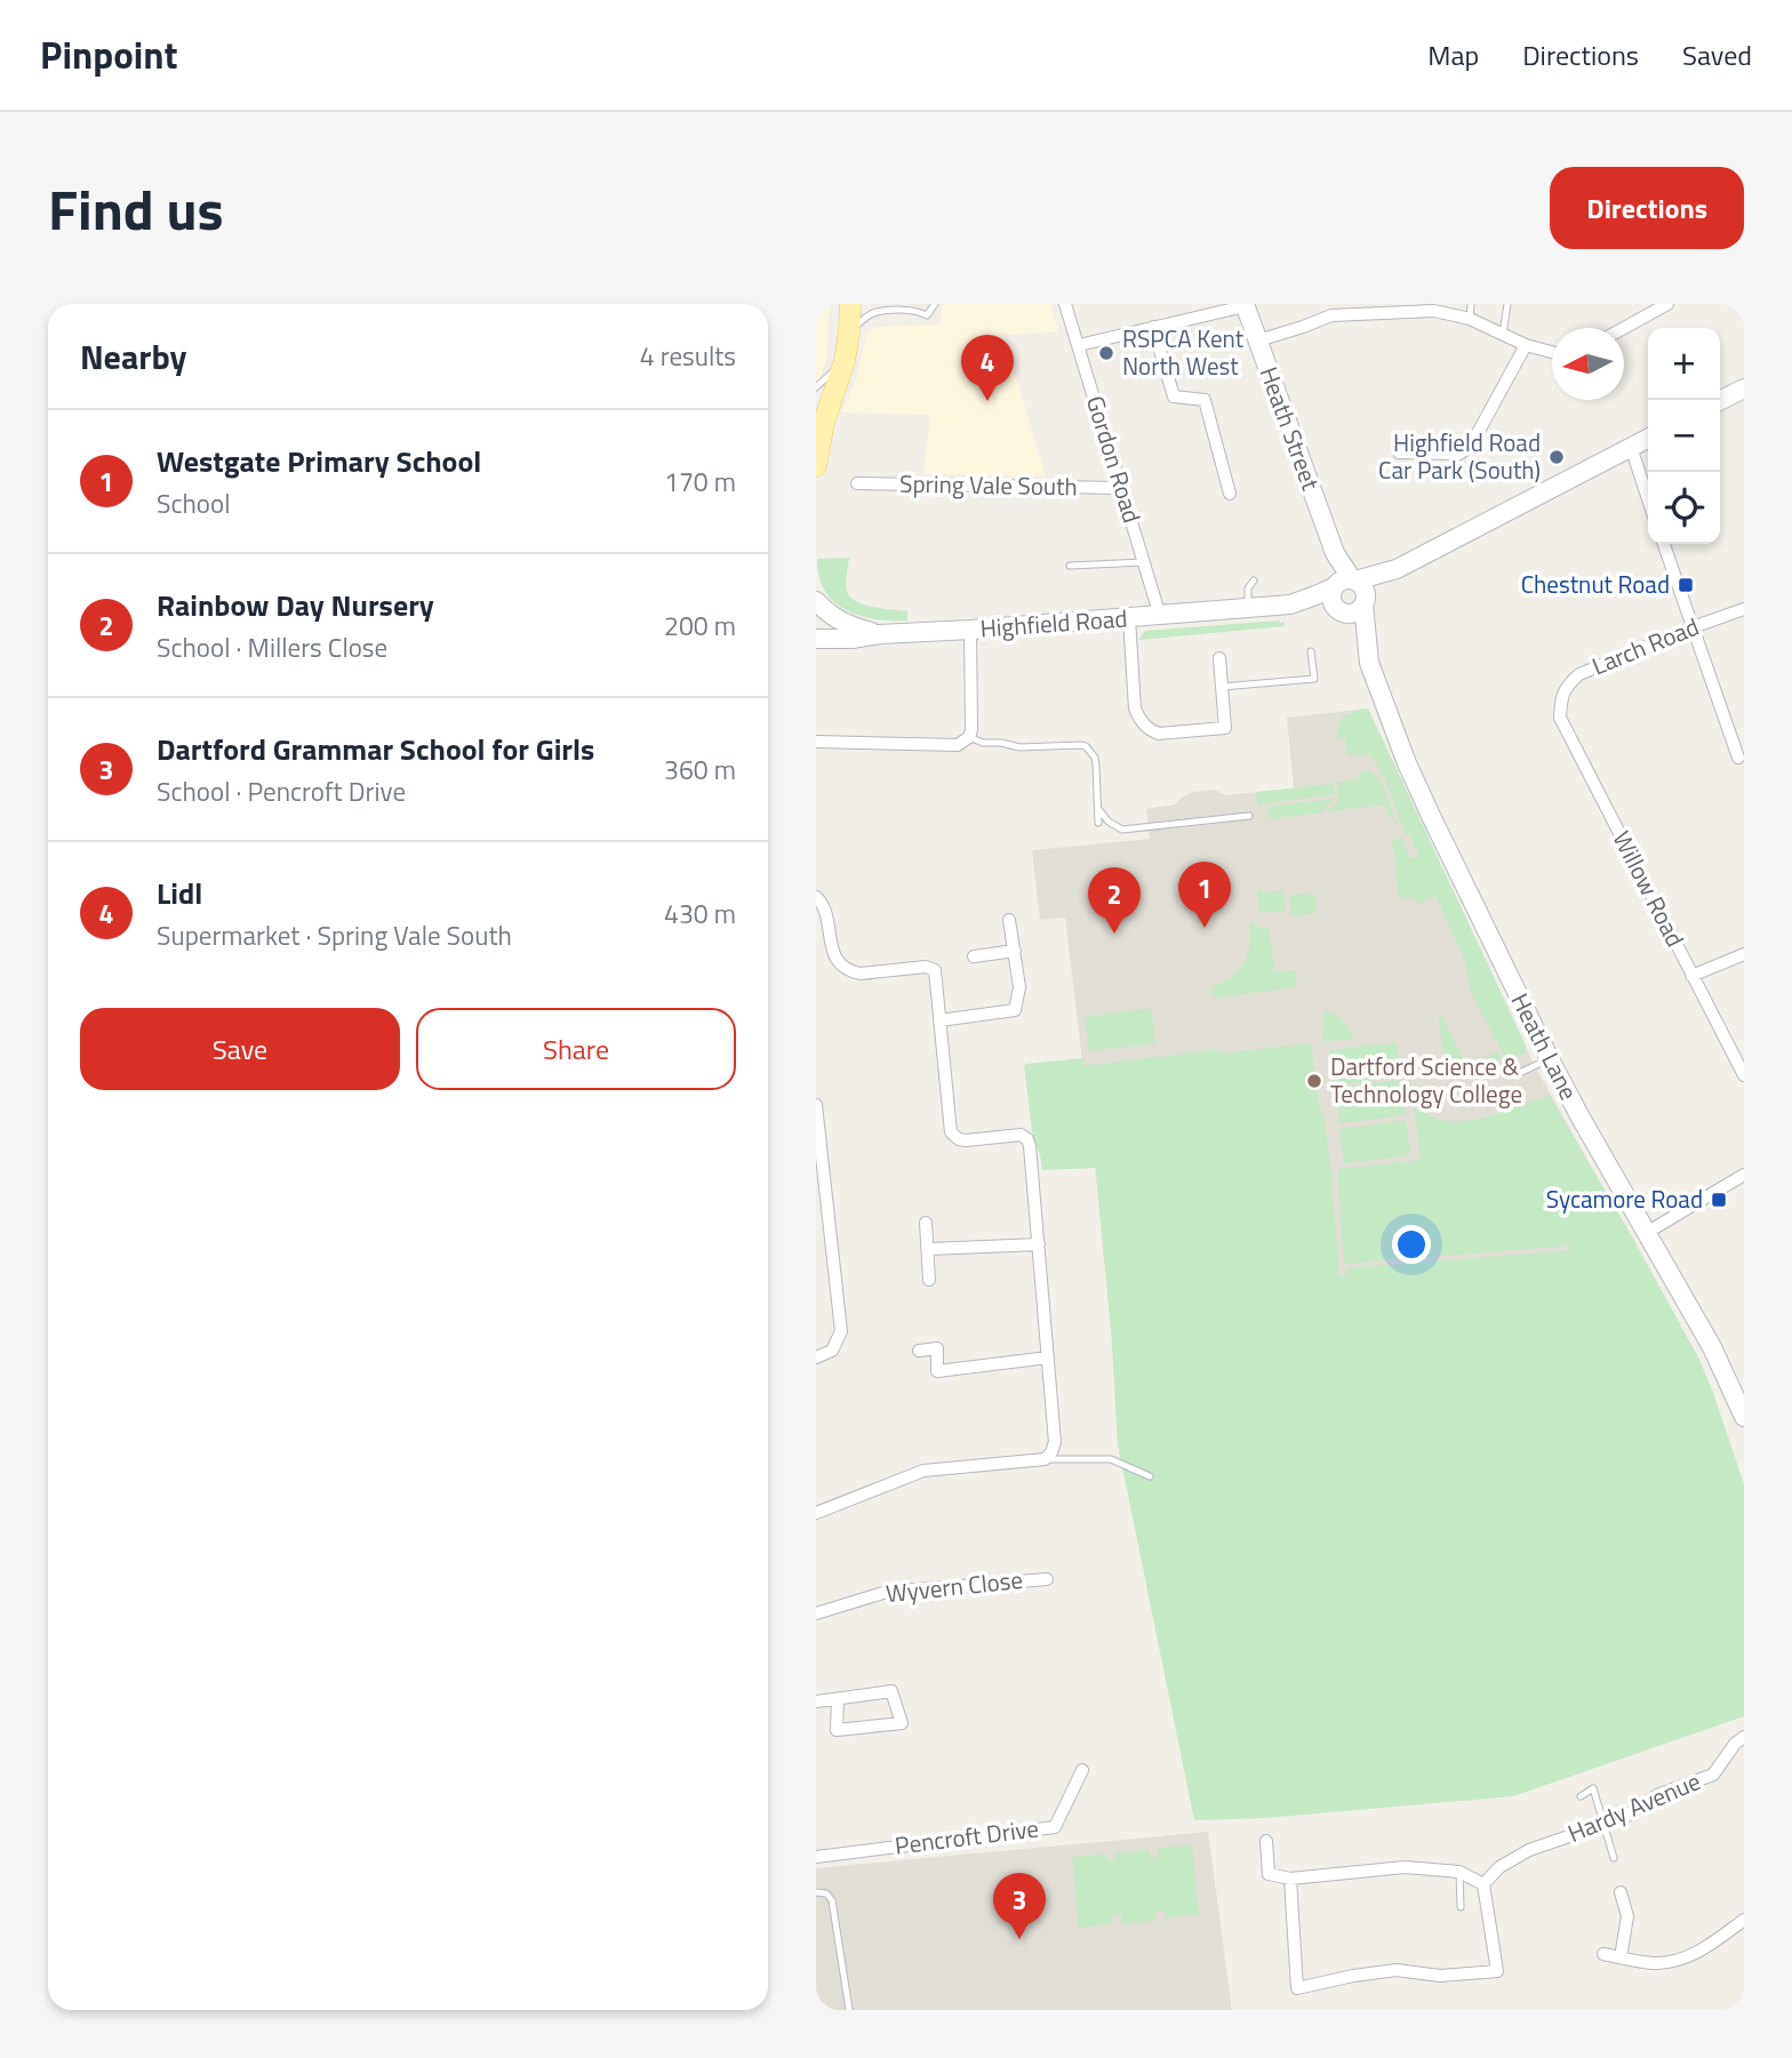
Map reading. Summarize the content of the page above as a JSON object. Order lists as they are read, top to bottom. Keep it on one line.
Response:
{"streets":{"street":["Heath Street","Gordon Road","Spring Vale South","Highfield Road","Larch Road","Willow Road","Heath Lane","Wyvern Close","Hardy Avenue","Pencroft Drive"]},"crossings":[["Heath Street","Highfield Road"],["Heath Street","Heath Lane"],["Gordon Road","Spring Vale South"],["Gordon Road","Highfield Road"],["Highfield Road","Heath Lane"],["Larch Road","Willow Road"]],"places":{"other":["RSPCA Kent North West","Highfield Road Car Park (South)","Dartford Science & Technology College"],"transit":["Chestnut Road","Sycamore Road"]},"north":"left","page":{"header":"Pinpoint","nav":["Map","Directions","Saved"],"title":"Find us","buttons":["Directions",["Save","Share"]],"heading":["Nearby","4 results"],"map_buttons":["+","−"],"pins":["4","1","2","3"],"list":[{"mark":"1","name":"Westgate Primary School","note":"School","value":"170 m"},{"mark":"2","name":"Rainbow Day Nursery","note":"School · Millers Close","value":"200 m"},{"mark":"3","name":"Dartford Grammar School for Girls","note":"School · Pencroft Drive","value":"360 m"},{"mark":"4","name":"Lidl","note":"Supermarket · Spring Vale South","value":"430 m"}]}}
